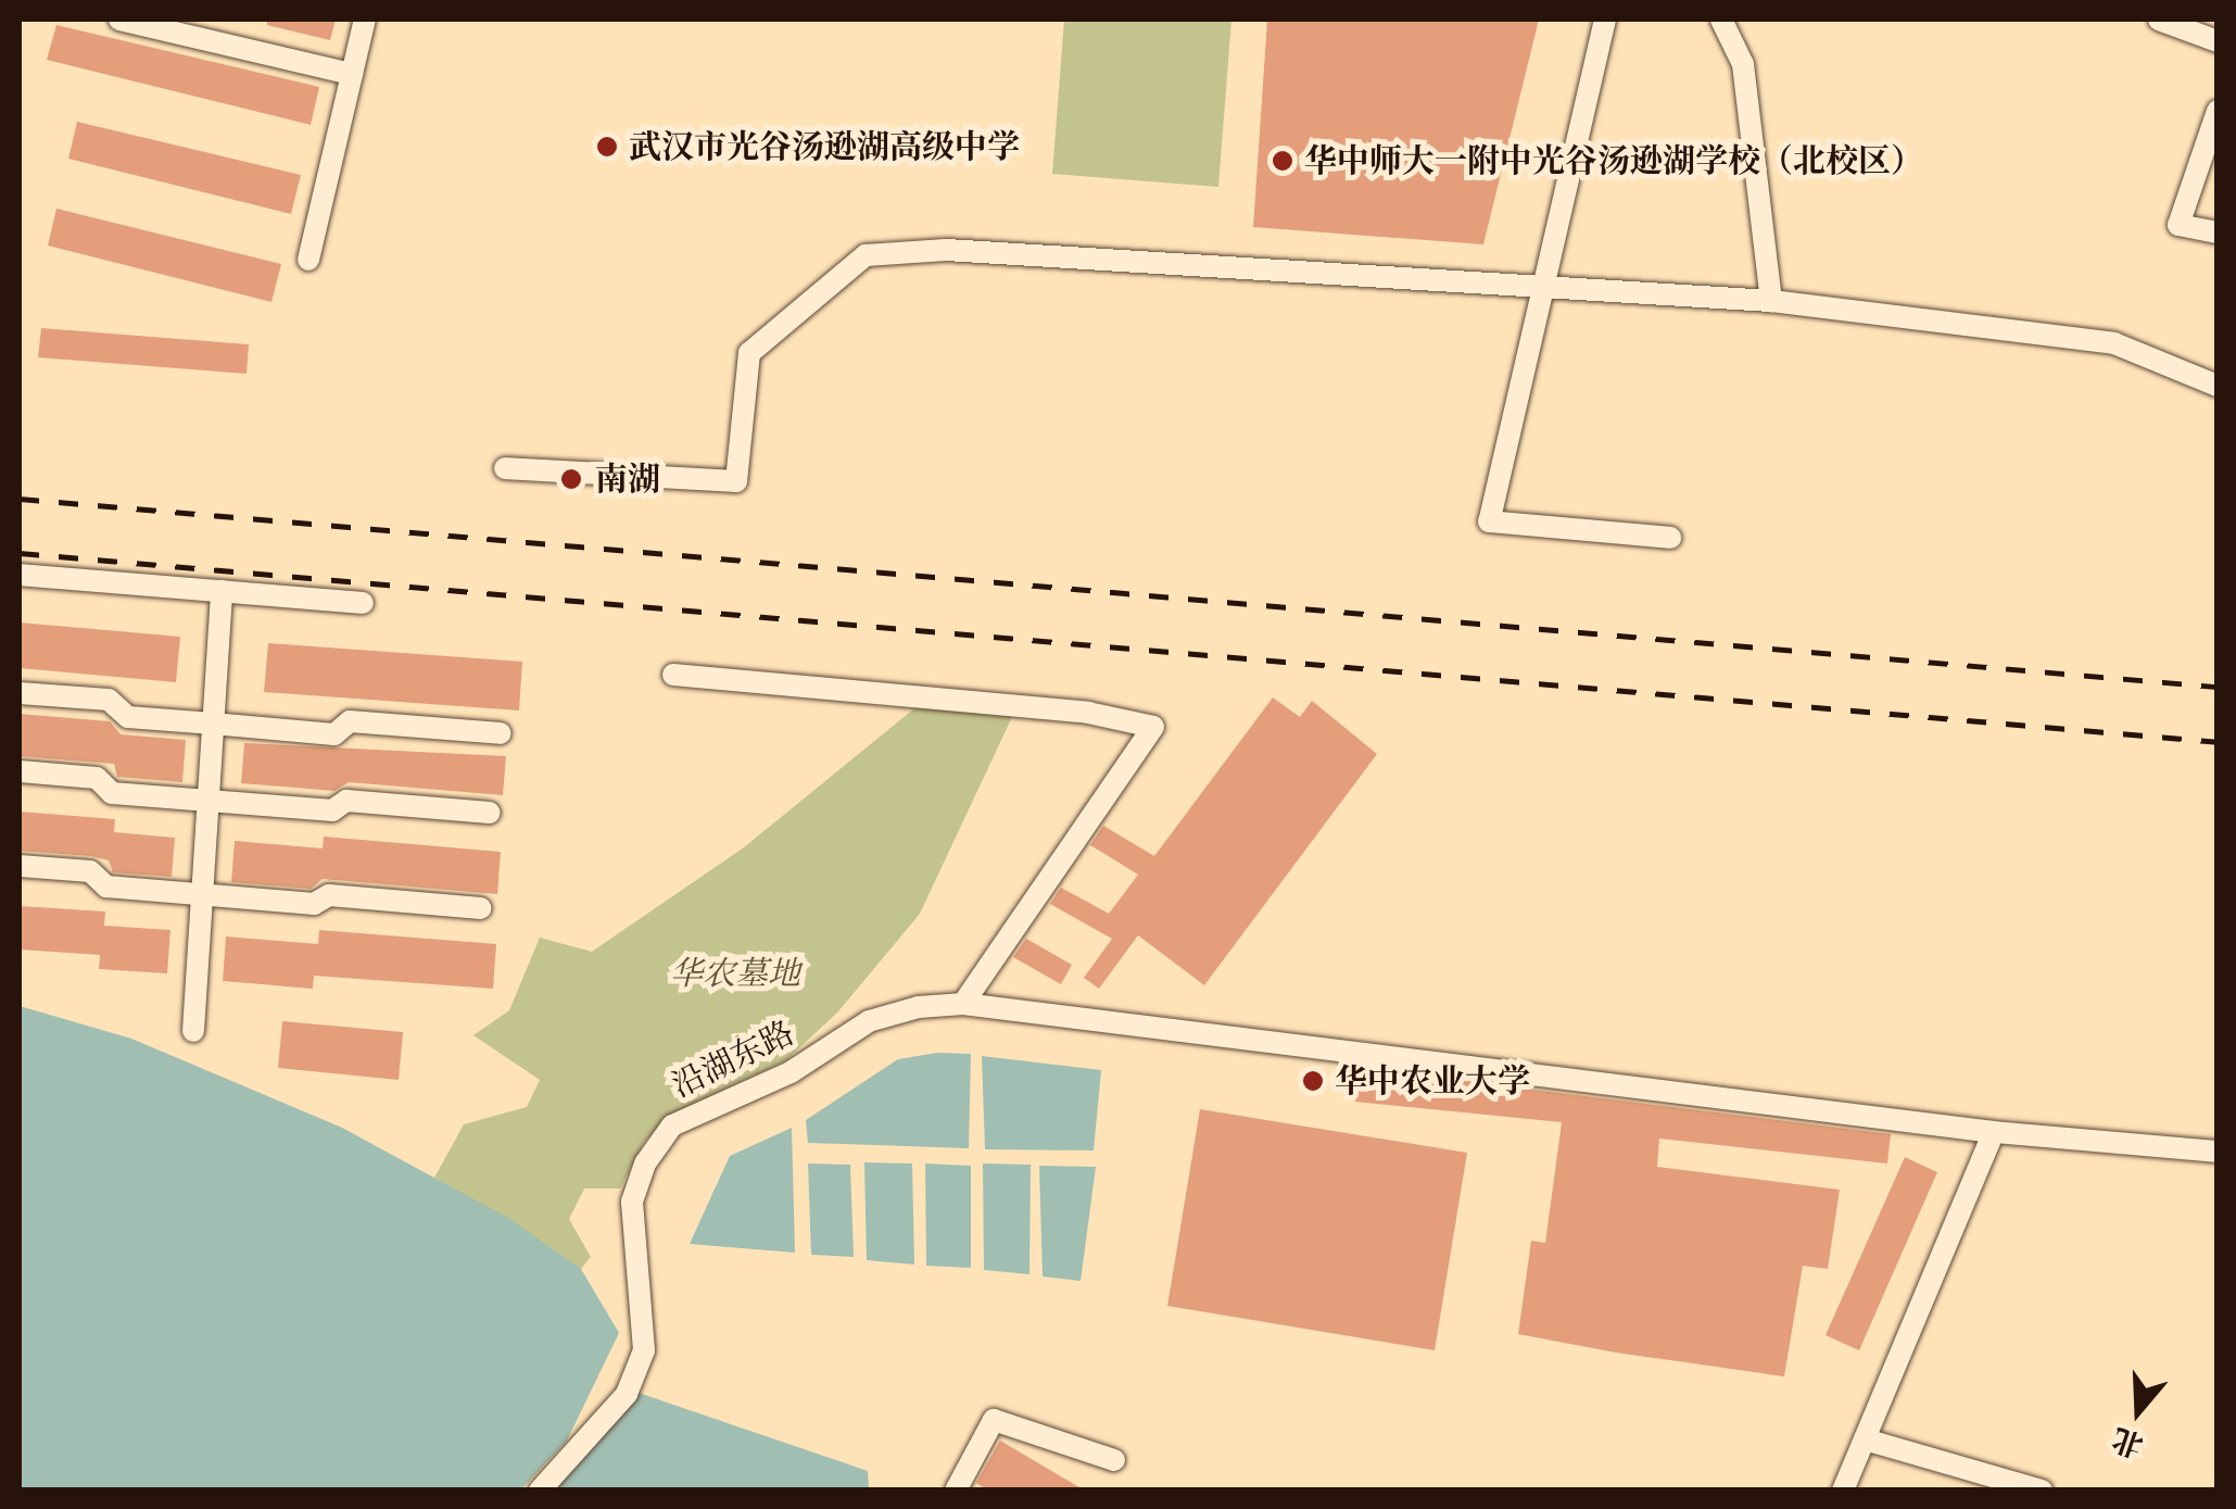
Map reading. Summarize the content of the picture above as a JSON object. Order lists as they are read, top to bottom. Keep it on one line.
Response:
{"streets":{"street":["沿湖东路"]},"parks":["华农墓地"],"places":["武汉市光谷汤逊湖高级中学","华中师大一附中光谷汤逊湖学校（北校区）","南湖","华中农业大学"],"north":"bottom"}
